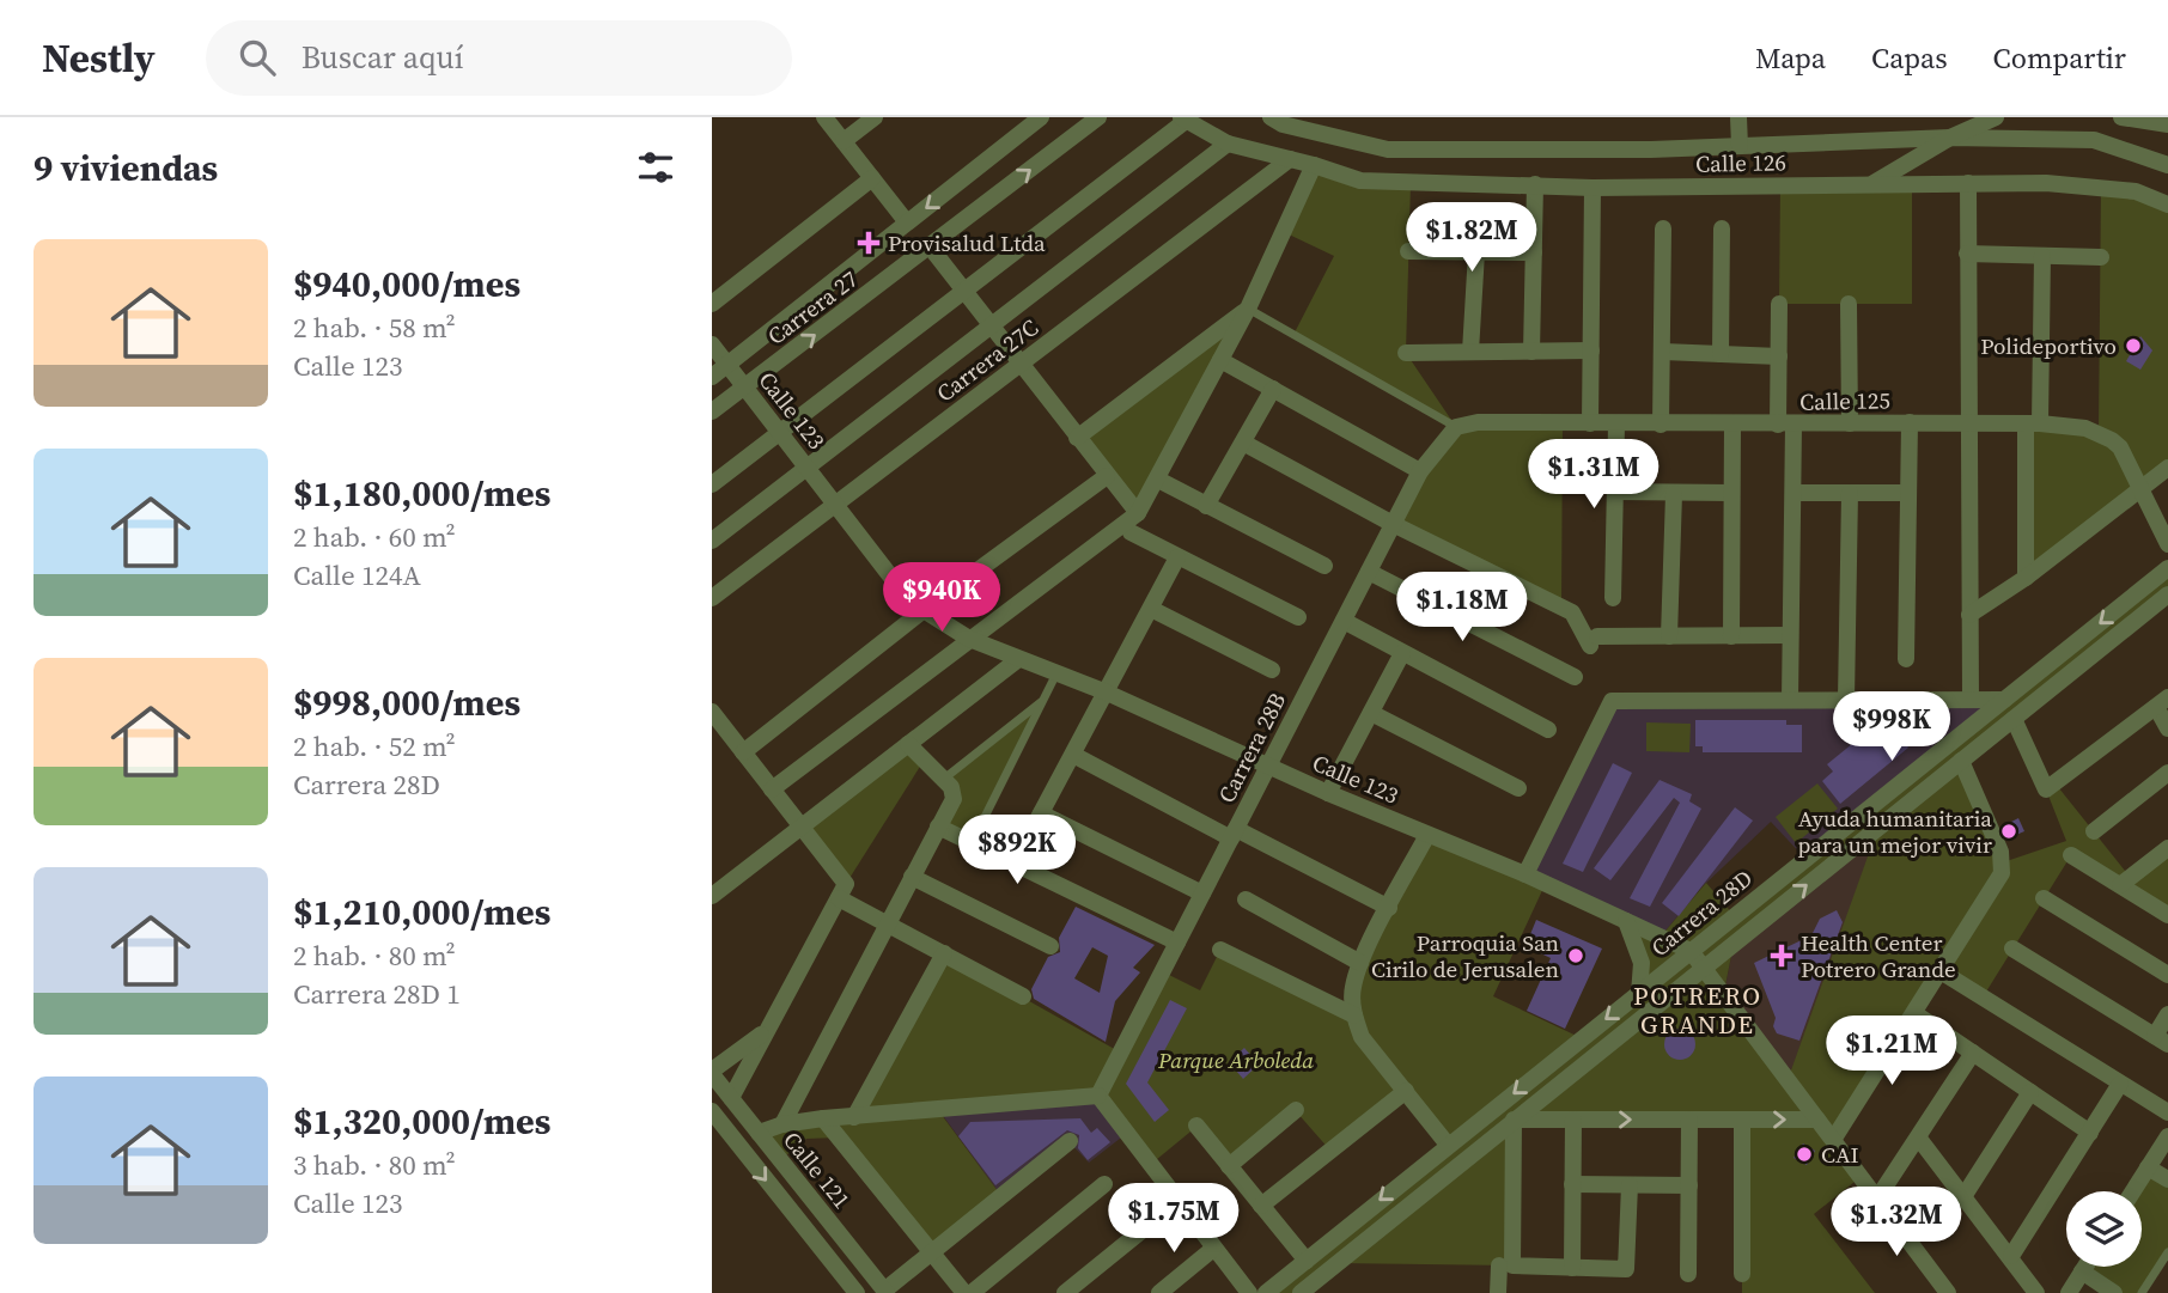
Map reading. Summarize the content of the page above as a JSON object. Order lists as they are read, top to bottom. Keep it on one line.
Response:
{"streets":{"street":["Calle 126","Carrera 27","Carrera 27C","Calle 125","Calle 123","Carrera 28B","Carrera 28D","Calle 121"]},"crossings":[["Carrera 27","Calle 123"],["Carrera 27C","Calle 123"],["Calle 125","Carrera 28B"],["Calle 123","Carrera 28B"],["Calle 123","Carrera 28D"]],"districts":["POTRERO GRANDE"],"parks":["Parque Arboleda"],"places":{"health":["Provisalud Ltda","Health Center Potrero Grande"],"other":["Polideportivo","Ayuda humanitaria para un mejor vivir","Parroquia San Cirilo de Jerusalen","CAI"]},"page":{"header":"Nestly","search":"Buscar aquí","nav":["Mapa","Capas","Compartir"],"heading":"9 viviendas","price":["$1.82M","$1.31M","$940K","$1.18M","$998K","$892K","$1.21M","$1.75M","$1.32M"],"list":[{"name":"$940,000/mes","note":"2 hab. · 58 m² · Calle 123"},{"name":"$1,180,000/mes","note":"2 hab. · 60 m² · Calle 124A"},{"name":"$998,000/mes","note":"2 hab. · 52 m² · Carrera 28D"},{"name":"$1,210,000/mes","note":"2 hab. · 80 m² · Carrera 28D 1"},{"name":"$1,320,000/mes","note":"3 hab. · 80 m² · Calle 123"}]}}
